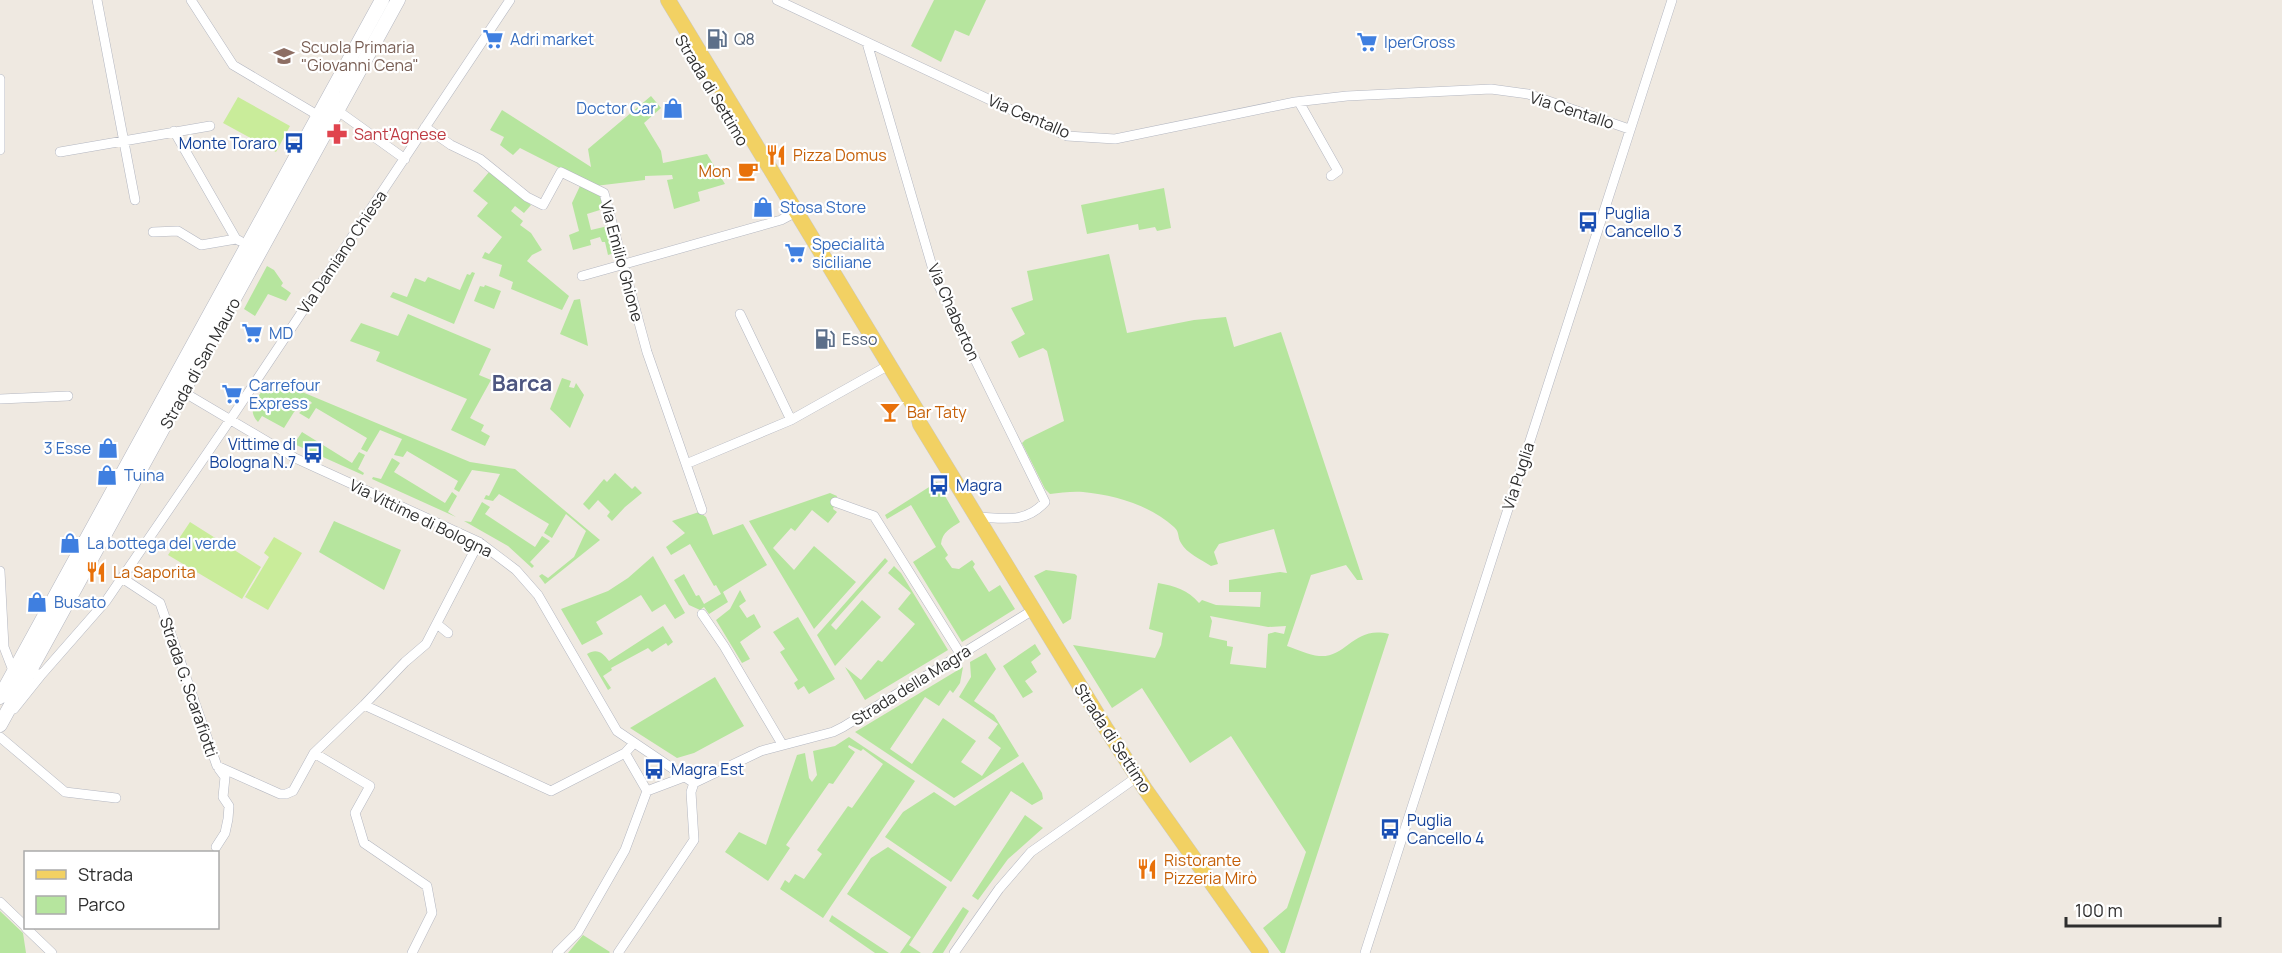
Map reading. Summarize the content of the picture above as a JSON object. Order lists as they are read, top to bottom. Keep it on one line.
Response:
{"streets":{"main road":["Strada di Settimo","Strada di San Mauro"],"street":["Via Centallo","Via Damiano Chiesa","Via Emilio Ghione","Via Chaberton","Via Puglia","Via Vittime di Bologna","Strada della Magra","Strada G. Scarafiotti"]},"crossings":[["Strada di Settimo","Via Chaberton"],["Strada di Settimo","Strada della Magra"],["Via Centallo","Via Chaberton"],["Via Centallo","Via Puglia"],["Via Damiano Chiesa","Via Emilio Ghione"],["Via Damiano Chiesa","Strada di San Mauro"],["Via Damiano Chiesa","Via Vittime di Bologna"],["Via Damiano Chiesa","Strada G. Scarafiotti"],["Strada di San Mauro","Via Vittime di Bologna"],["Via Vittime di Bologna","Strada della Magra"],["Via Vittime di Bologna","Strada G. Scarafiotti"]],"districts":["Barca"],"places":{"supermarket":["Adri market","IperGross","Specialità siciliane","MD","Carrefour Express"],"fuel station":["Q8","Esso"],"school or university":["Scuola Primaria \"Giovanni Cena\""],"shop":["Doctor Car","Stosa Store","3 Esse","Tuina","La bottega del verde","Busato"],"pharmacy":["Sant'Agnese"],"bus stop":["Monte Toraro","Puglia Cancello 3","Vittime di Bologna N.7","Magra","Magra Est","Puglia Cancello 4"],"restaurant":["Pizza Domus","La Saporita","Ristorante Pizzeria Mirò"],"cafe":["Mon"],"bar":["Bar Taty"]},"legend":["Strada","Parco"],"scale_bar":"100 m"}
